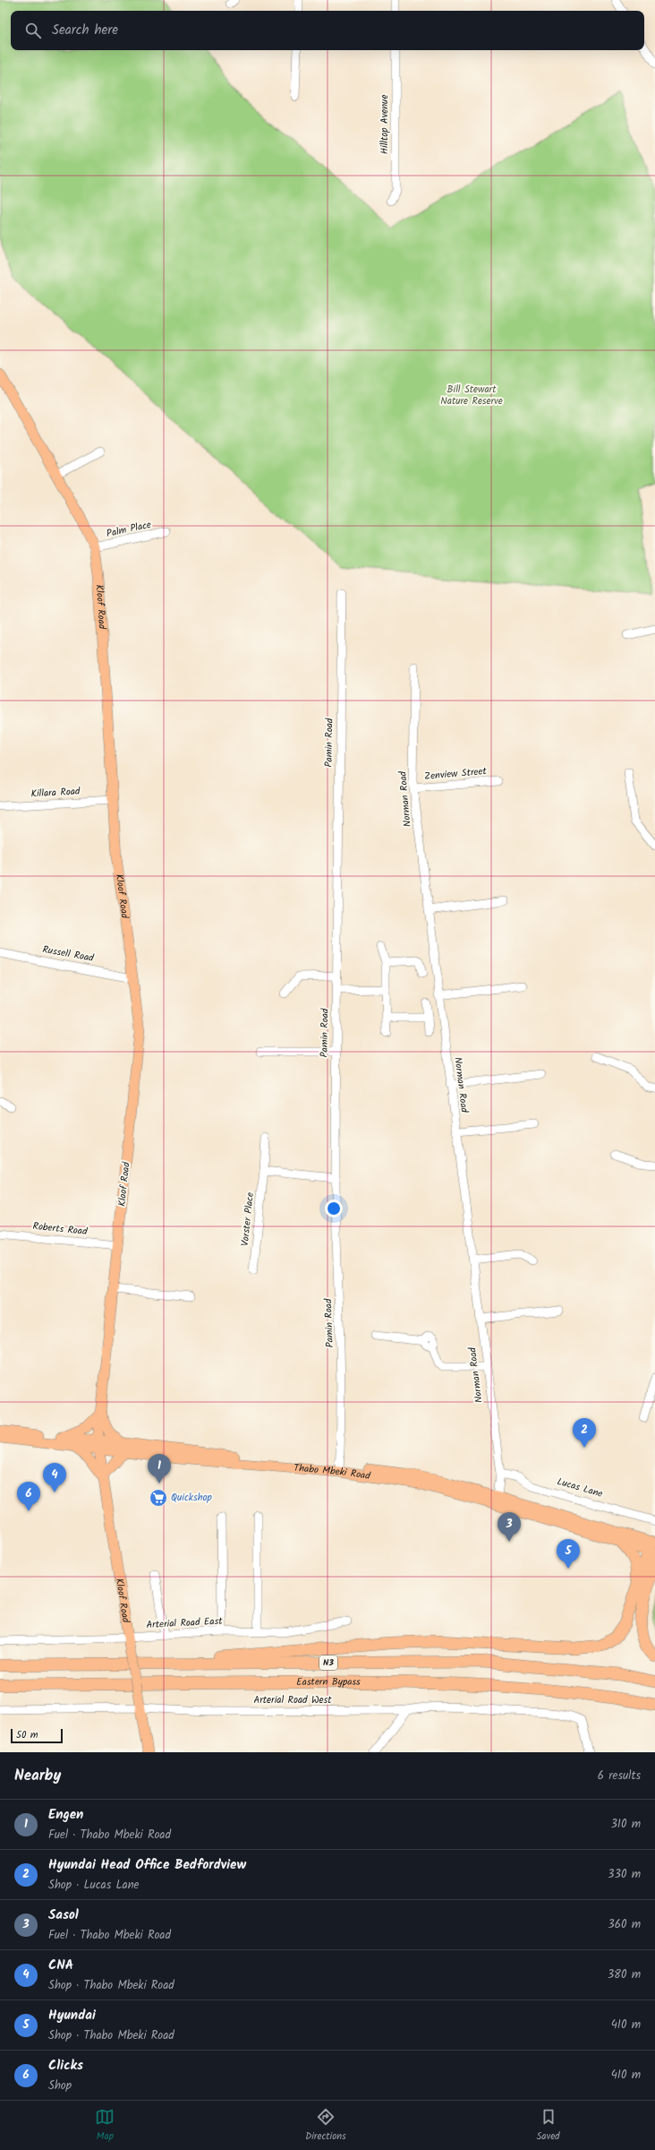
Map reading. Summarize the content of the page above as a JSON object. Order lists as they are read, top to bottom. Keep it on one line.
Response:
{"streets":{"highway":["N3","Eastern Bypass"],"main road":["Kloof Road","Thabo Mbeki Road"],"street":["Hilltop Avenue","Palm Place","Pamin Road","Zenview Street","Killara Road","Norman Road","Russell Road","Vorster Place","Roberts Road","Lucas Lane","Arterial Road East","Arterial Road West"]},"crossings":[["Palm Place","Kloof Road"],["Kloof Road","Killara Road"],["Kloof Road","Russell Road"],["Kloof Road","Roberts Road"],["Kloof Road","Thabo Mbeki Road"],["Kloof Road","Arterial Road East"],["Kloof Road","Arterial Road West"],["Pamin Road","Thabo Mbeki Road"],["Zenview Street","Norman Road"],["Norman Road","Thabo Mbeki Road"],["Norman Road","Lucas Lane"]],"parks":["Bill Stewart Nature Reserve"],"places":{"supermarket":["Quickshop"]},"scale_bar":"50 m","page":{"search":"Search here","pins":["2","1","4","6","3","5"],"scale":"50 m","heading":["Nearby","6 results"],"list":[{"mark":"1","name":"Engen","note":"Fuel · Thabo Mbeki Road","value":"310 m"},{"mark":"2","name":"Hyundai Head Office Bedfordview","note":"Shop · Lucas Lane","value":"330 m"},{"mark":"3","name":"Sasol","note":"Fuel · Thabo Mbeki Road","value":"360 m"},{"mark":"4","name":"CNA","note":"Shop · Thabo Mbeki Road","value":"380 m"},{"mark":"5","name":"Hyundai","note":"Shop · Thabo Mbeki Road","value":"410 m"},{"mark":"6","name":"Clicks","note":"Shop","value":"410 m"}],"nav":["Map","Directions","Saved"]}}
